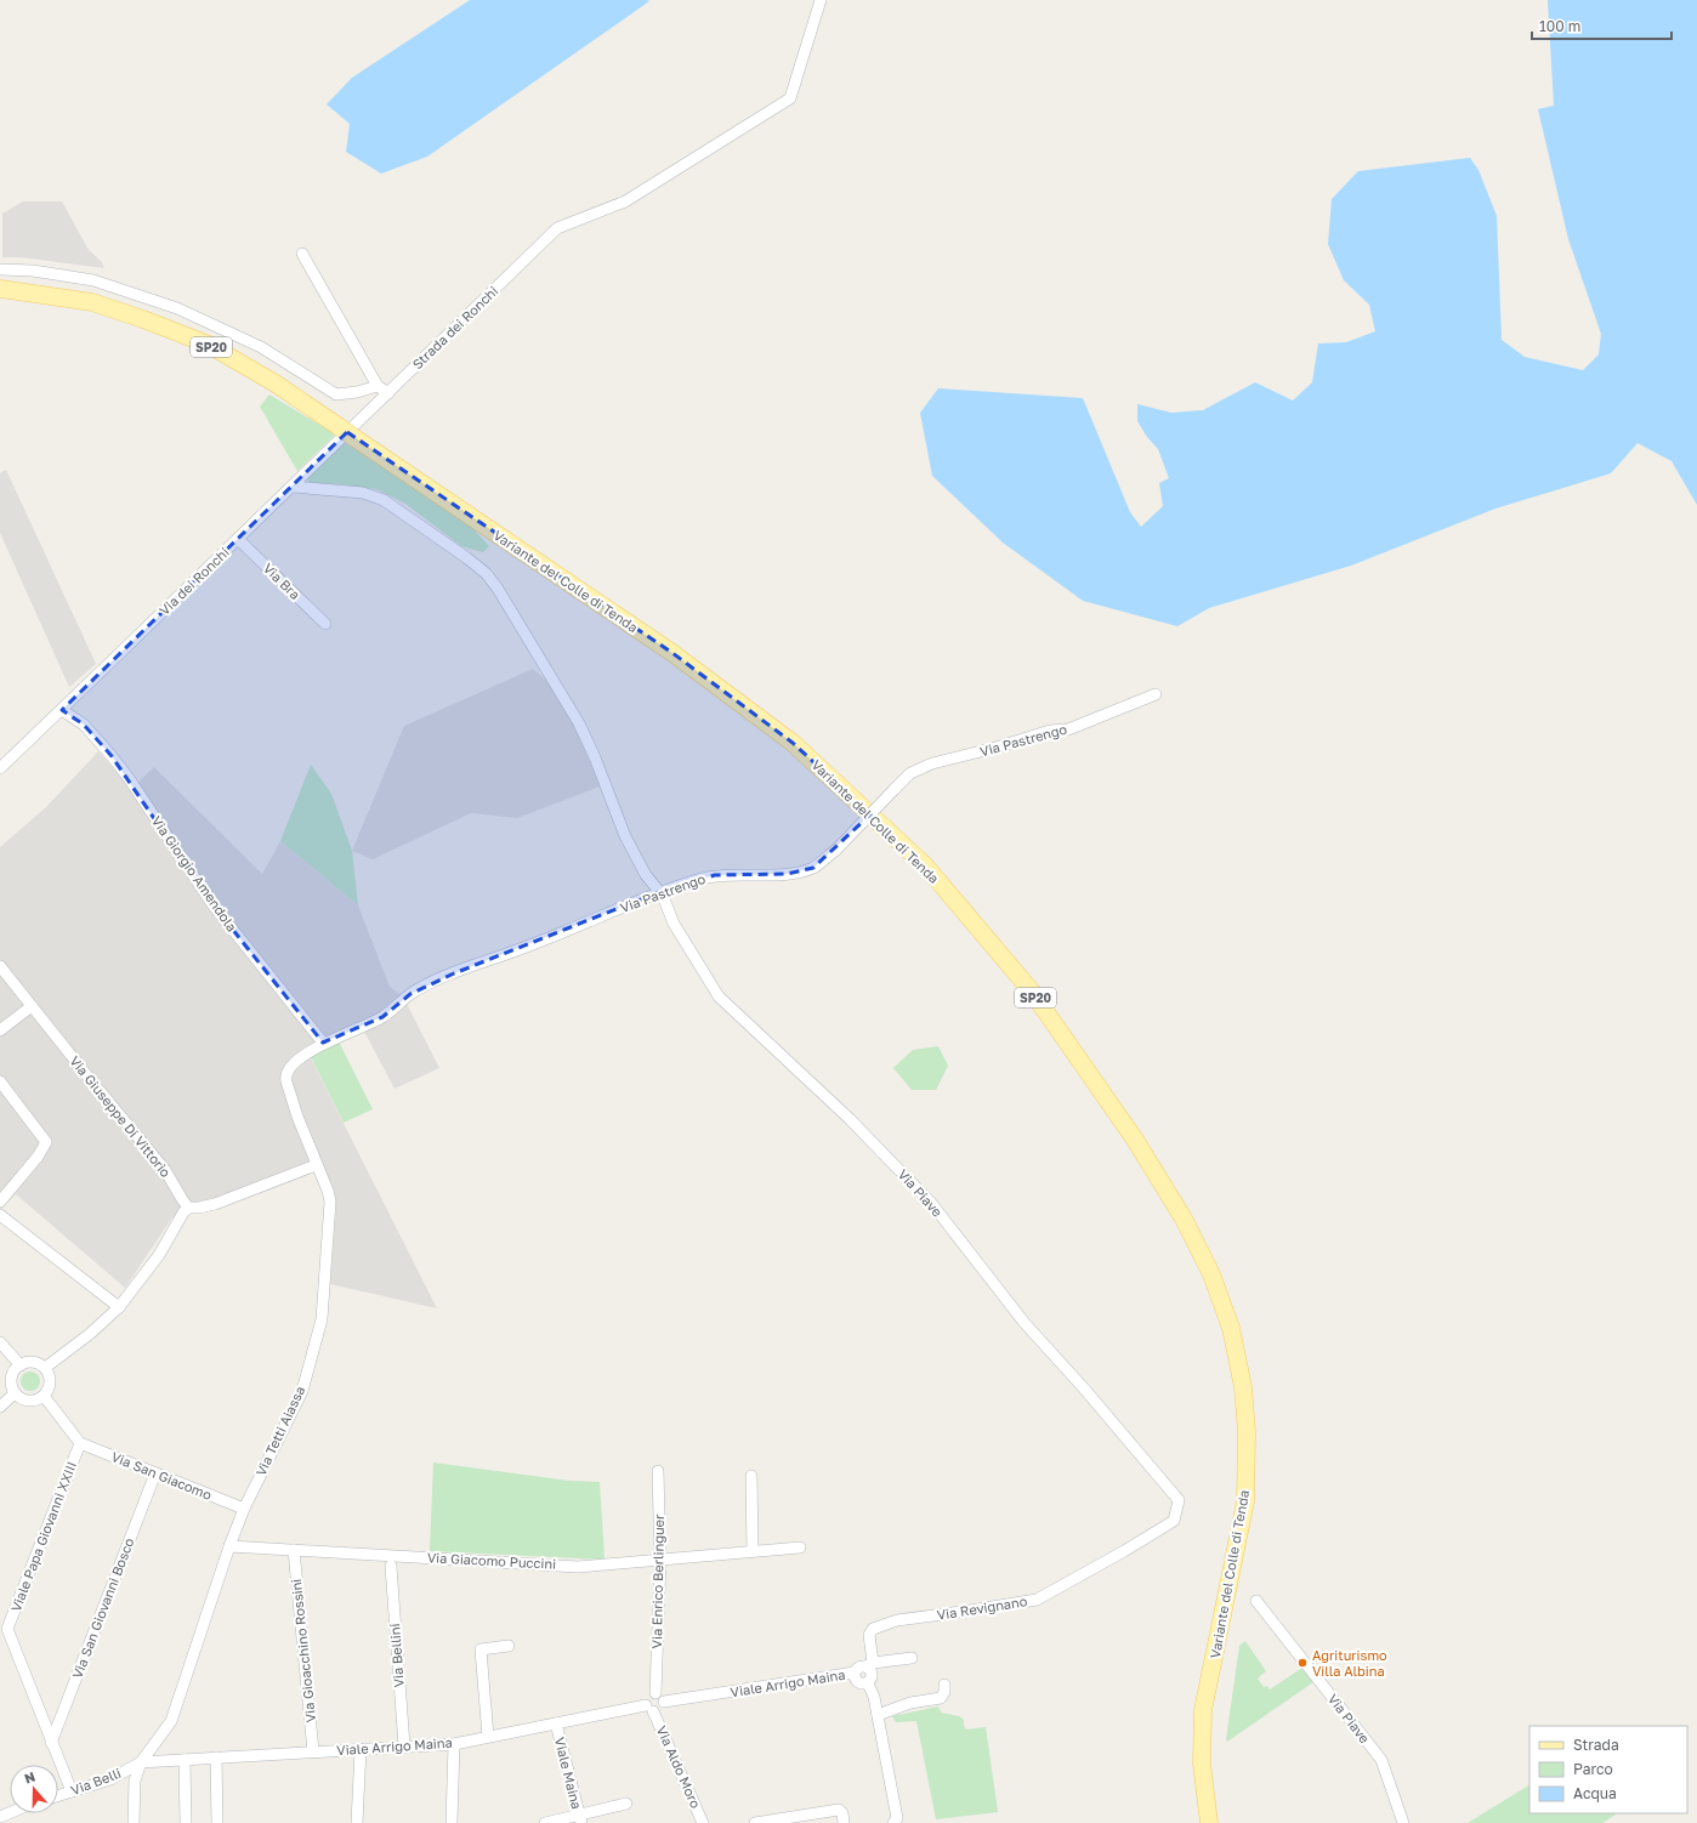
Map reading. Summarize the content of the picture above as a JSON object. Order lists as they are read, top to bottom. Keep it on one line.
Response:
{"streets":{"main road":["SP20","Variante del Colle di Tenda"],"street":["Strada dei Ronchi","Via dei Ronchi","Via Bra","Via Pastrengo","Via Giorgio Amendola","Via Giuseppe Di Vittorio","Via Piave","Via Tetti Aiassa","Via San Giacomo","Viale Papa Giovanni XXIII","Via Giacomo Puccini","Via Enrico Berlinguer","Via San Giovanni Bosco","Via Revignano","Via Gioacchino Rossini","Via Bellini","Viale Arrigo Maina","Via Aldo Moro","Viale Maina","Via Belli"]},"crossings":[["Strada dei Ronchi","Via dei Ronchi"],["SP20","Variante del Colle di Tenda"],["Via dei Ronchi","Via Bra"],["Via dei Ronchi","Via Giorgio Amendola"],["Via dei Ronchi","Via Piave"],["Via Pastrengo","Via Giorgio Amendola"],["Via Pastrengo","Via Piave"],["Via Pastrengo","Via Tetti Aiassa"],["Via Giorgio Amendola","Via Tetti Aiassa"],["Via Piave","Via Revignano"],["Via Tetti Aiassa","Via San Giacomo"],["Via Tetti Aiassa","Via Giacomo Puccini"],["Via Tetti Aiassa","Viale Arrigo Maina"],["Via Tetti Aiassa","Via Belli"],["Via San Giacomo","Viale Papa Giovanni XXIII"],["Via San Giacomo","Via San Giovanni Bosco"],["Viale Papa Giovanni XXIII","Via San Giovanni Bosco"],["Viale Papa Giovanni XXIII","Via Belli"],["Via Giacomo Puccini","Via Enrico Berlinguer"],["Via Giacomo Puccini","Via Gioacchino Rossini"],["Via Enrico Berlinguer","Viale Arrigo Maina"],["Via Enrico Berlinguer","Via Aldo Moro"],["Via Revignano","Viale Arrigo Maina"],["Via Gioacchino Rossini","Viale Arrigo Maina"],["Via Bellini","Viale Arrigo Maina"],["Viale Arrigo Maina","Via Aldo Moro"],["Viale Arrigo Maina","Viale Maina"],["Viale Arrigo Maina","Via Belli"]],"places":["Agriturismo Villa Albina"],"legend":["Strada","Parco","Acqua"],"scale_bar":"100 m","north":"top"}
